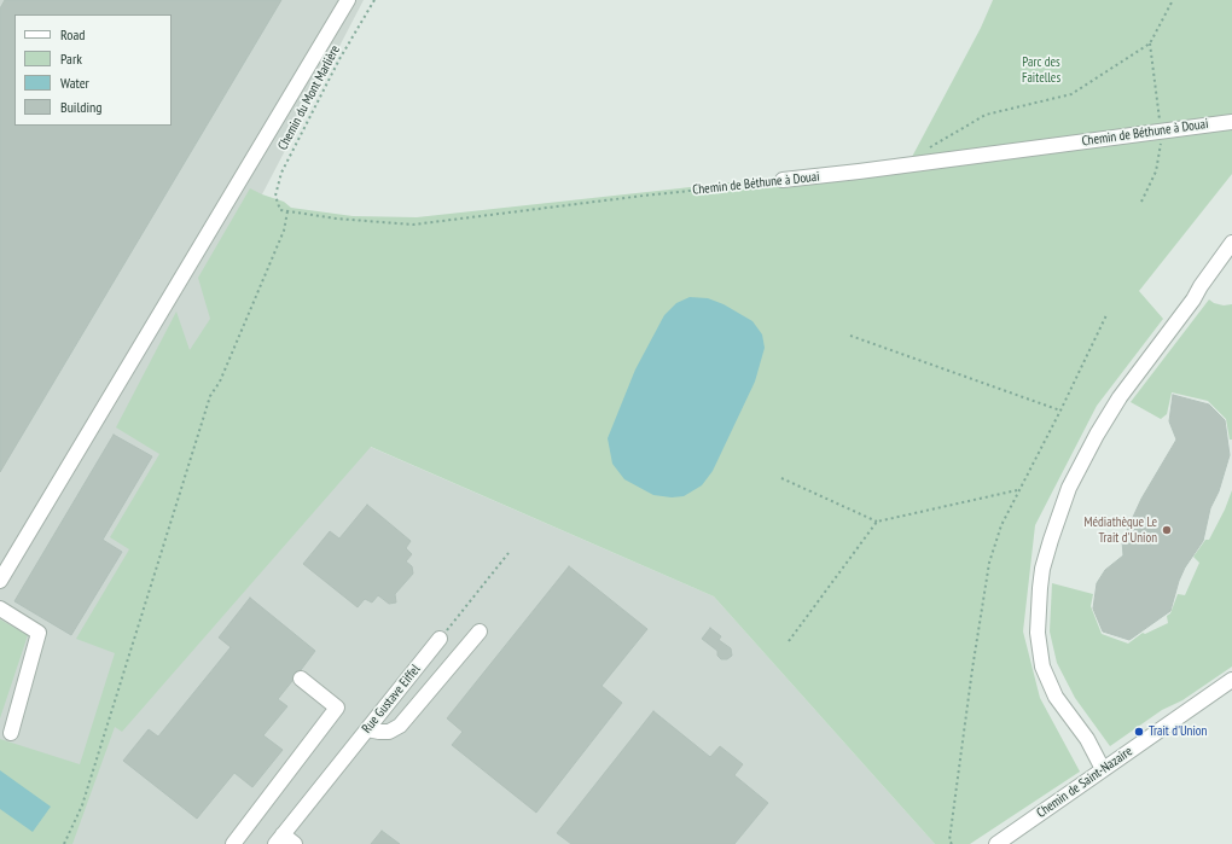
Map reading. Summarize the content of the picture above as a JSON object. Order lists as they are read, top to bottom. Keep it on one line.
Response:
{"streets":{"street":["Chemin de Béthune à Douai","Rue Gustave Eiffel","Chemin de Saint-Nazaire"],"path":["Chemin du Mont Marlière"]},"crossings":[["Chemin du Mont Marlière","Chemin de Béthune à Douai"]],"parks":["Parc des Faitelles"],"places":["Médiathèque Le Trait d'Union","Trait d'Union"],"legend":["Road","Park","Water","Building"]}
